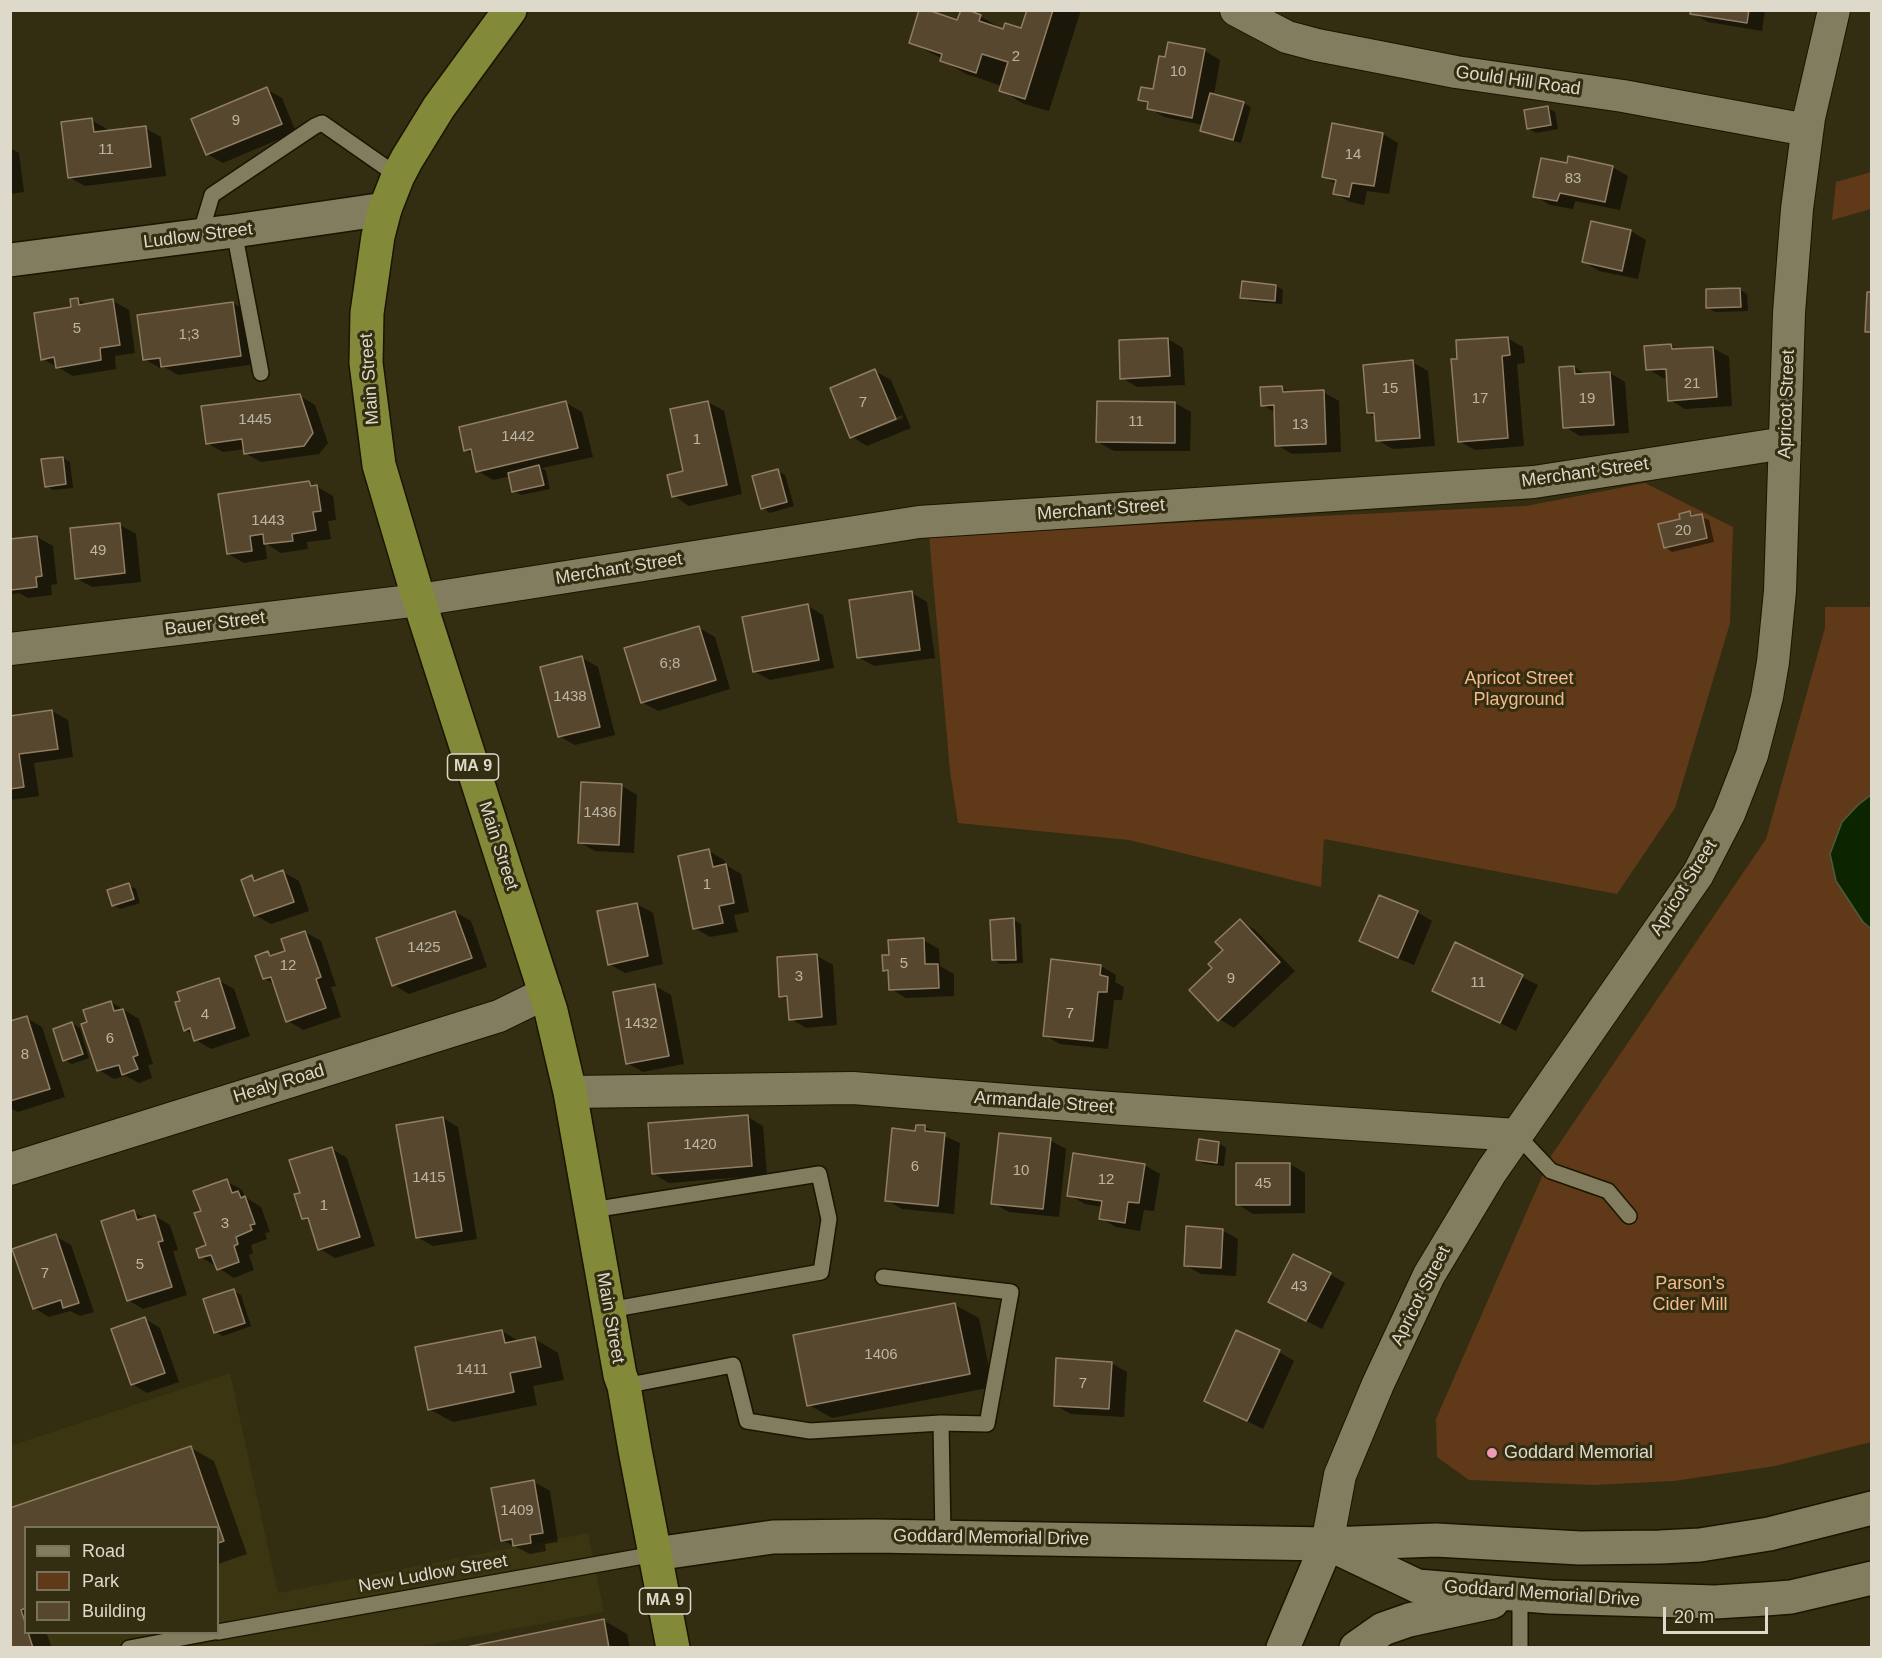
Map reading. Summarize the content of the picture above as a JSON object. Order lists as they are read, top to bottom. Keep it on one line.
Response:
{"streets":{"highway":["Main Street","MA 9"],"main road":["Ludlow Street","Apricot Street","Goddard Memorial Drive"],"street":["Gould Hill Road","Merchant Street","Bauer Street","Healy Road","Armandale Street"],"lane":["New Ludlow Street"]},"crossings":[["Gould Hill Road","Apricot Street"],["Ludlow Street","Main Street"],["Main Street","Merchant Street"],["Main Street","Bauer Street"],["Main Street","Healy Road"],["Main Street","Armandale Street"],["Main Street","Goddard Memorial Drive"],["Main Street","New Ludlow Street"],["Apricot Street","Merchant Street"],["Apricot Street","Armandale Street"],["Apricot Street","Goddard Memorial Drive"],["Merchant Street","Bauer Street"],["Goddard Memorial Drive","New Ludlow Street"]],"parks":["Apricot Street Playground","Parson's Cider Mill"],"places":["Goddard Memorial"],"house_numbers":["2","10","9","11","14","83","5","1;3","21","15","17","19","7","1445","11","13","1442","1","1443","20","49","6;8","1438","1436","1","1425","5","12","3","9","11","7","4","1432","6","8","1420","6","10","1415","12","45","1","3","5","7","43","1406","1411","7","1409"],"legend":["Road","Park","Building"],"scale_bar":"20 m"}
